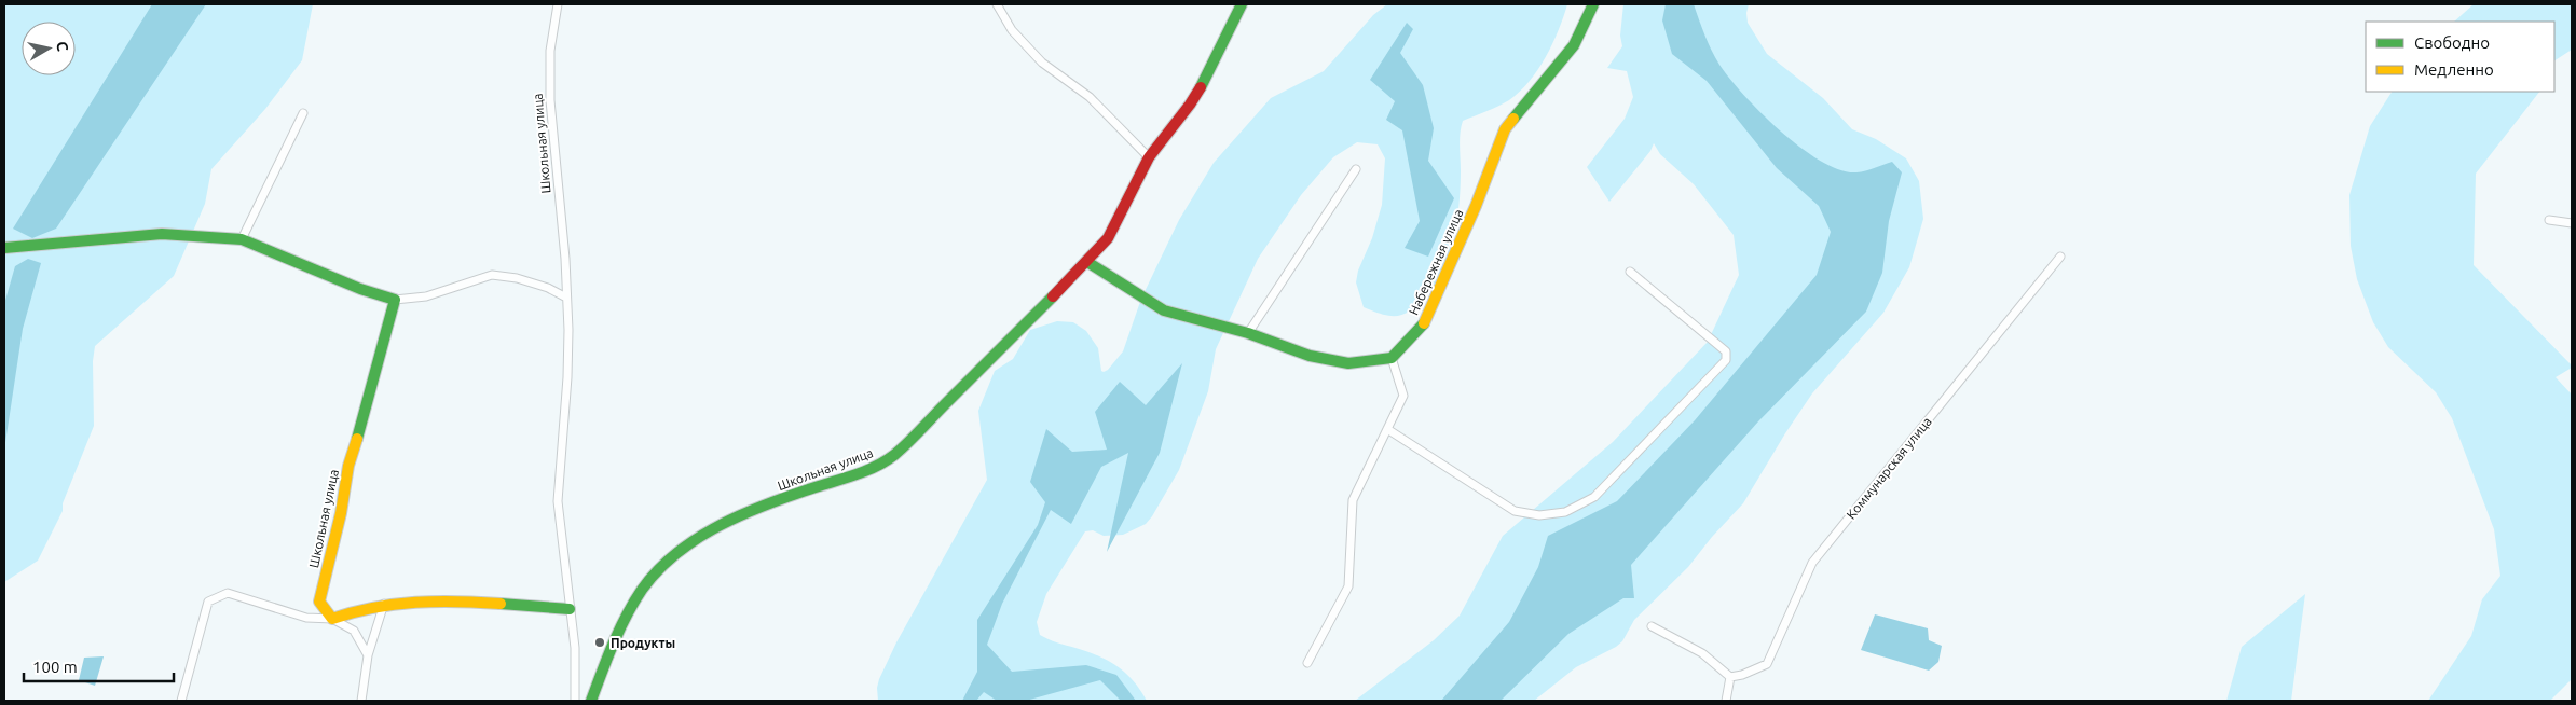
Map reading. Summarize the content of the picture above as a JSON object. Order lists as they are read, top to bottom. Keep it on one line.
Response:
{"streets":{"street":["Школьная улица","Набережная улица","Коммунарская улица"]},"places":["Продукты"],"legend":["Свободно","Медленно"],"scale_bar":"100 m","north":"right"}
